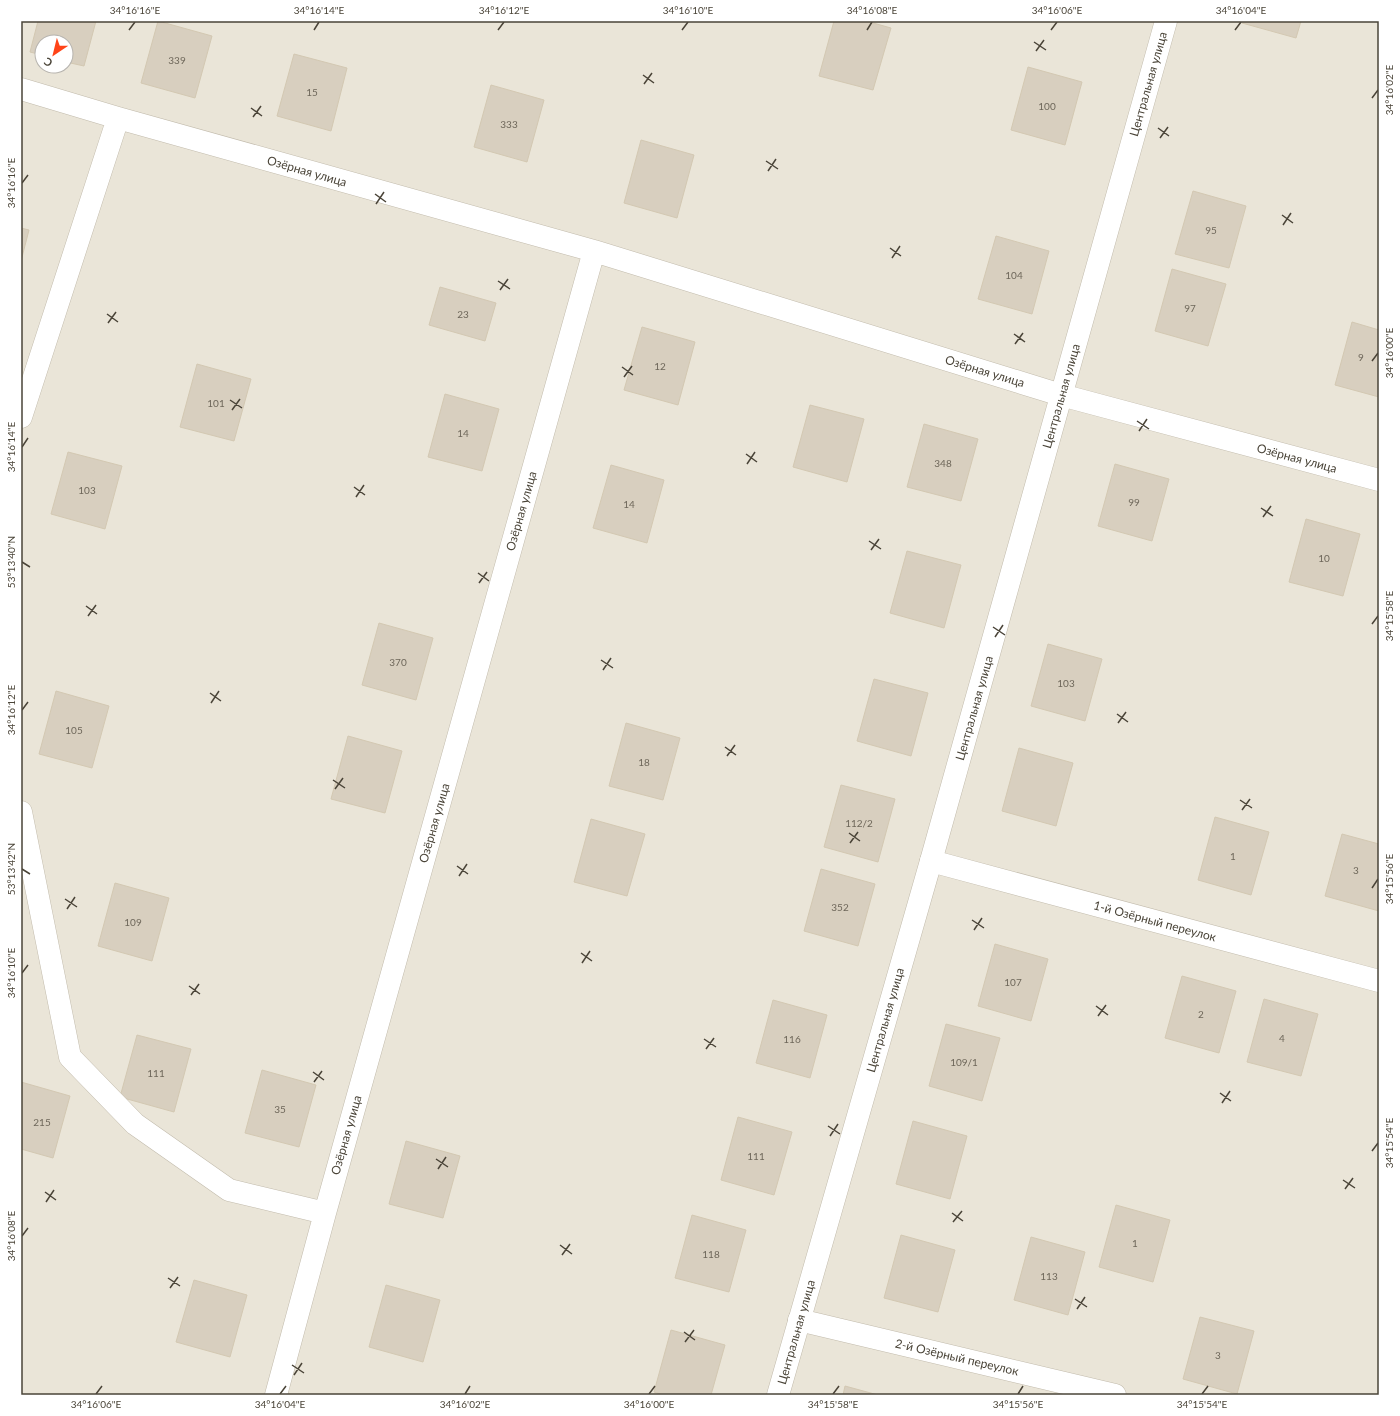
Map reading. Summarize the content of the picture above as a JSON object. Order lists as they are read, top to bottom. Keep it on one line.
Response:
{"streets":{"street":["Центральная улица","Озёрная улица","1-й Озёрный переулок","2-й Озёрный переулок"]},"crossings":[["Центральная улица","Озёрная улица"],["Центральная улица","1-й Озёрный переулок"],["Центральная улица","2-й Озёрный переулок"]],"house_numbers":["339","15","100","333","95","104","97","23","9","12","101","14","348","103","99","14","10","370","103","105","18","112/2","1","3","352","109","107","2","4","116","109/1","111","35","215","111","1","118","113","3"],"north":"bottom left","coordinates":["34°16'16\"E","34°16'14\"E","34°16'12\"E","34°16'10\"E","34°16'08\"E","34°16'06\"E","34°16'04\"E","34°16'02\"E","34°16'00\"E","53°13'40\"N","34°15'58\"E","53°13'42\"N","34°15'56\"E","34°15'54\"E"]}
